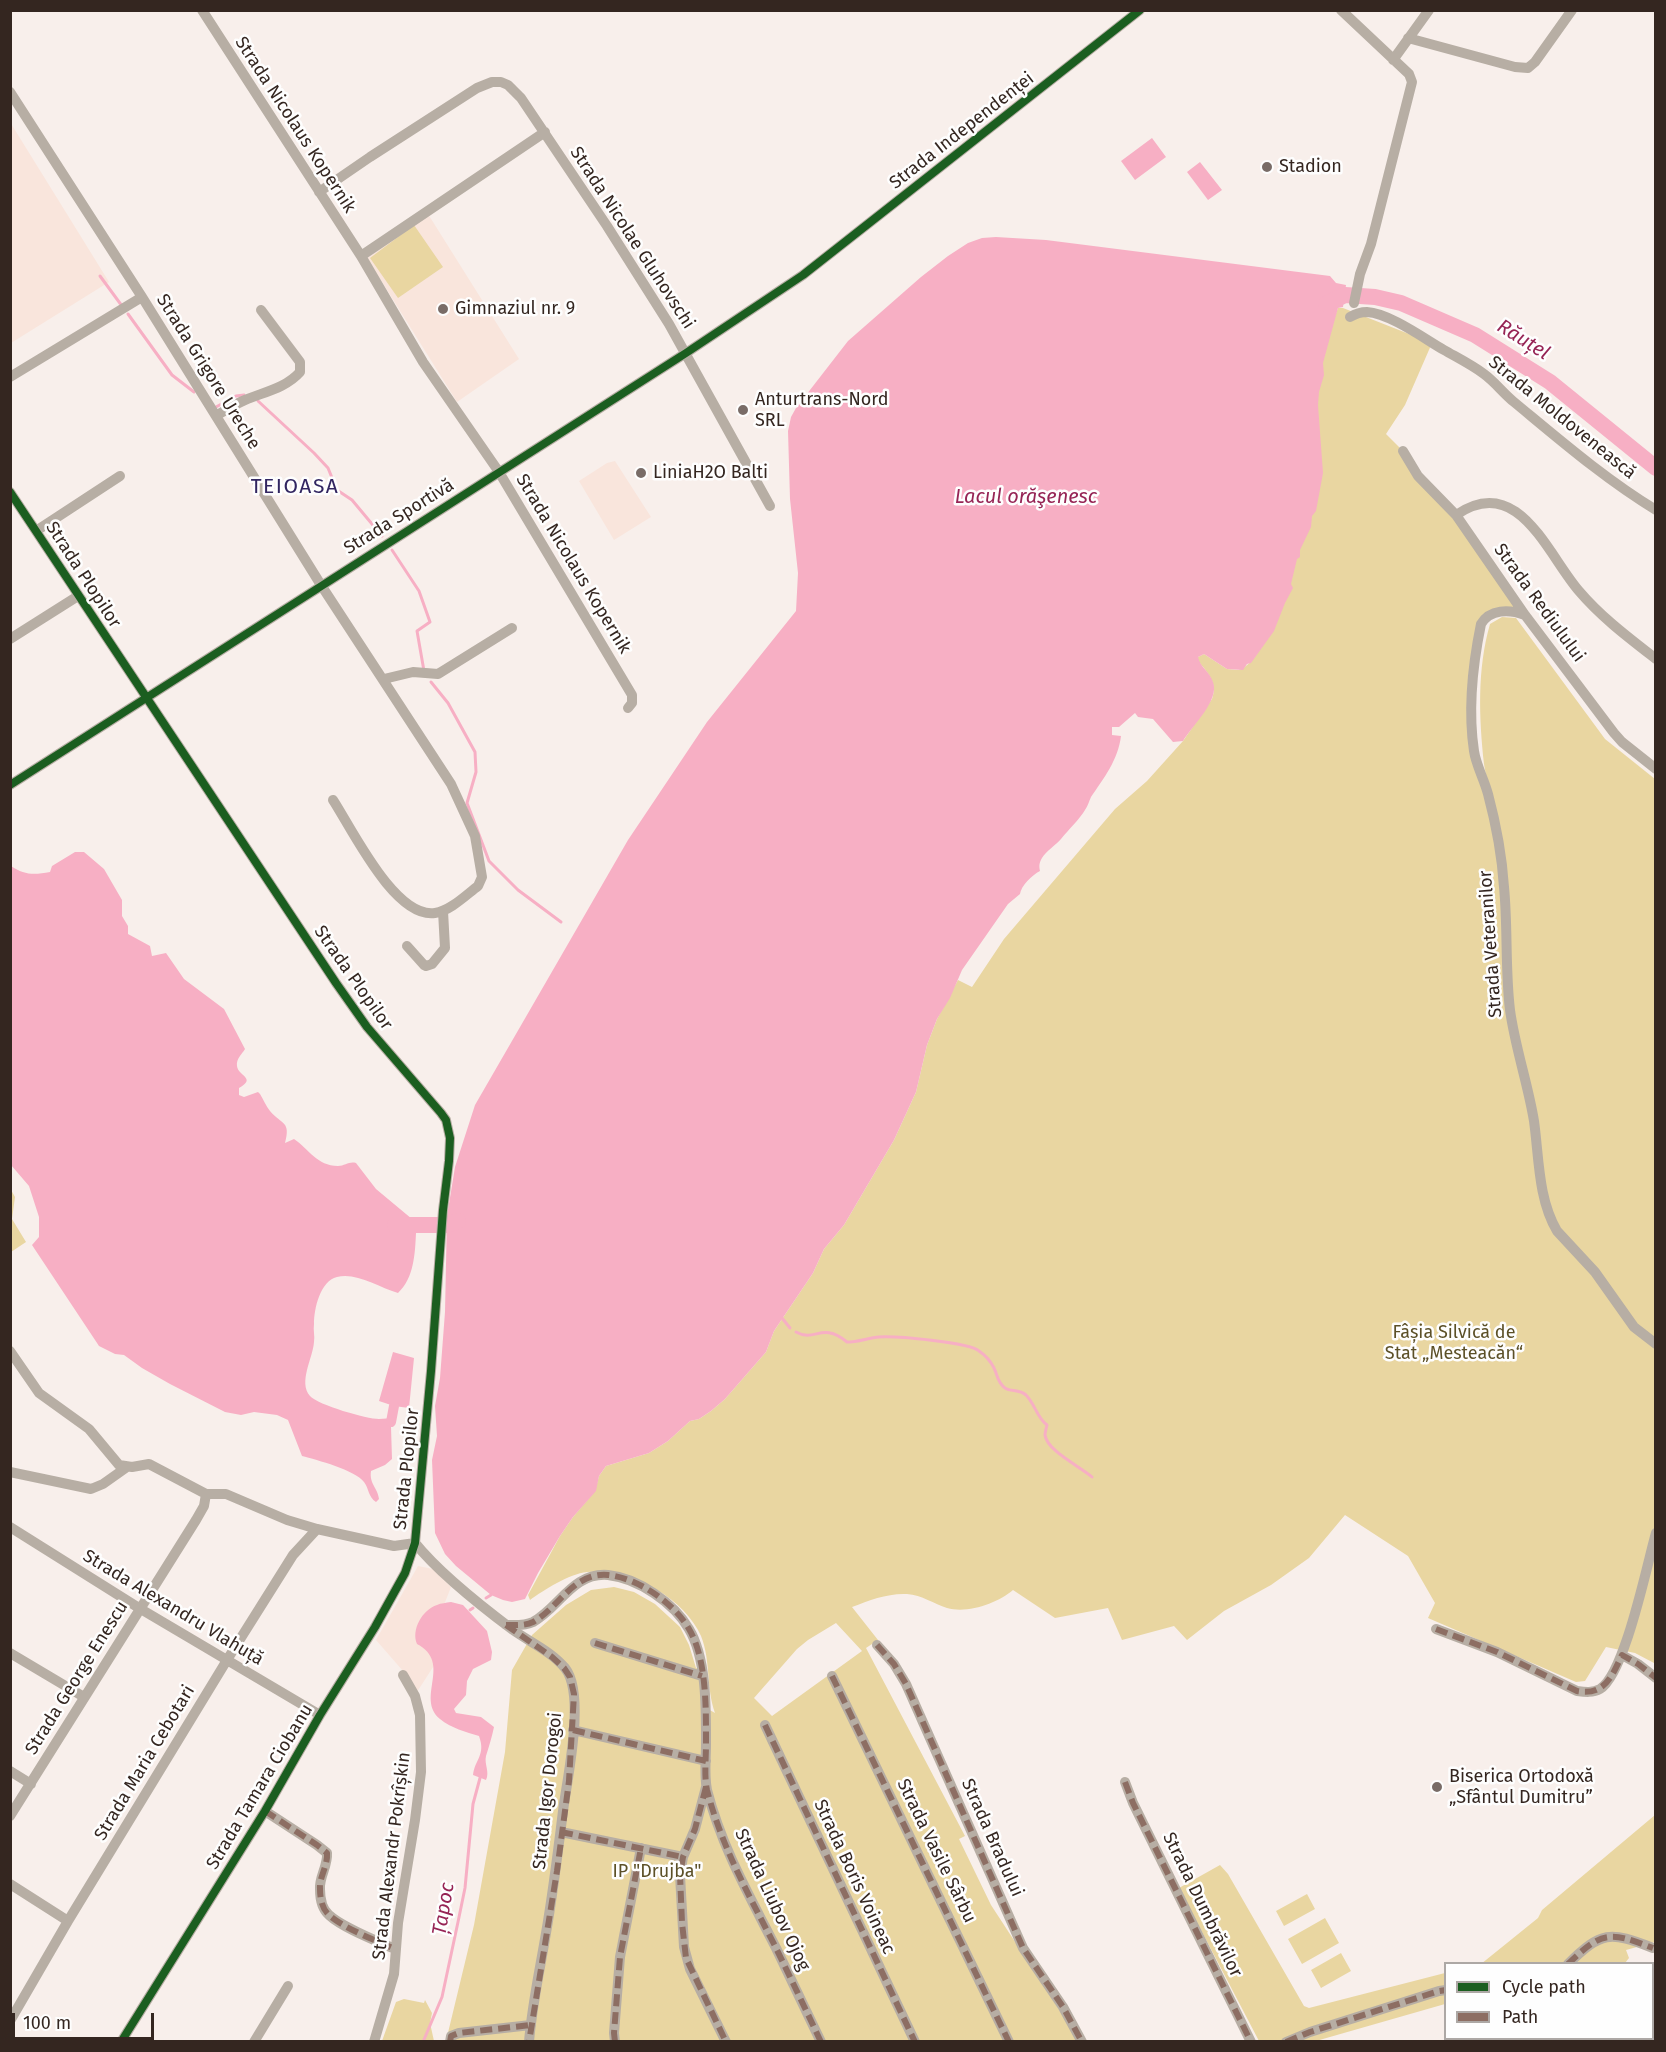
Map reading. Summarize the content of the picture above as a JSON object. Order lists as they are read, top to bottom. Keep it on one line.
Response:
{"streets":{"street":["Strada Nicolaus Kopernik","Strada Independenței","Strada Nicolae Gluhovschi","Strada Grigore Ureche","Strada Moldovenească","Strada Sportivă","Strada Plopilor","Strada Rediulului","Strada Veteranilor","Strada Аlexandru Vlahuță","Strada George Enescu","Strada Maria Cebotari","Strada Tamara Ciobanu","Strada Igor Dorogoi","Strada Bradului","Strada Vasile Sârbu","Strada Alexandr Pokrîșkin","Strada Boris Voineac","Strada Liubov Ojog","Strada Dumbrăvilor"]},"crossings":[["Strada Nicolaus Kopernik","Strada Nicolae Gluhovschi"],["Strada Nicolaus Kopernik","Strada Sportivă"],["Strada Independenței","Strada Sportivă"],["Strada Nicolae Gluhovschi","Strada Sportivă"],["Strada Grigore Ureche","Strada Sportivă"],["Strada Sportivă","Strada Plopilor"],["Strada Plopilor","Strada Tamara Ciobanu"],["Strada Plopilor","Strada Igor Dorogoi"],["Strada Rediulului","Strada Veteranilor"],["Strada Аlexandru Vlahuță","Strada George Enescu"],["Strada Аlexandru Vlahuță","Strada Maria Cebotari"],["Strada Аlexandru Vlahuță","Strada Tamara Ciobanu"],["Strada Tamara Ciobanu","Strada Igor Dorogoi"],["Strada Tamara Ciobanu","Strada Alexandr Pokrîșkin"],["Strada Igor Dorogoi","Strada Liubov Ojog"]],"districts":["TEIOASA"],"water":["Răuțel","Lacul orăşenesc","Țapoc"],"parks":["Fâșia Silvică de Stat „Mesteacăn“","IP \"Drujba\""],"places":["Stadion","Gimnaziul nr. 9","Anturtrans-Nord SRL","LiniaH2O Balti","Biserica Ortodoxă „Sfântul Dumitru”"],"legend":["Cycle path","Path"],"scale_bar":"100 m"}
